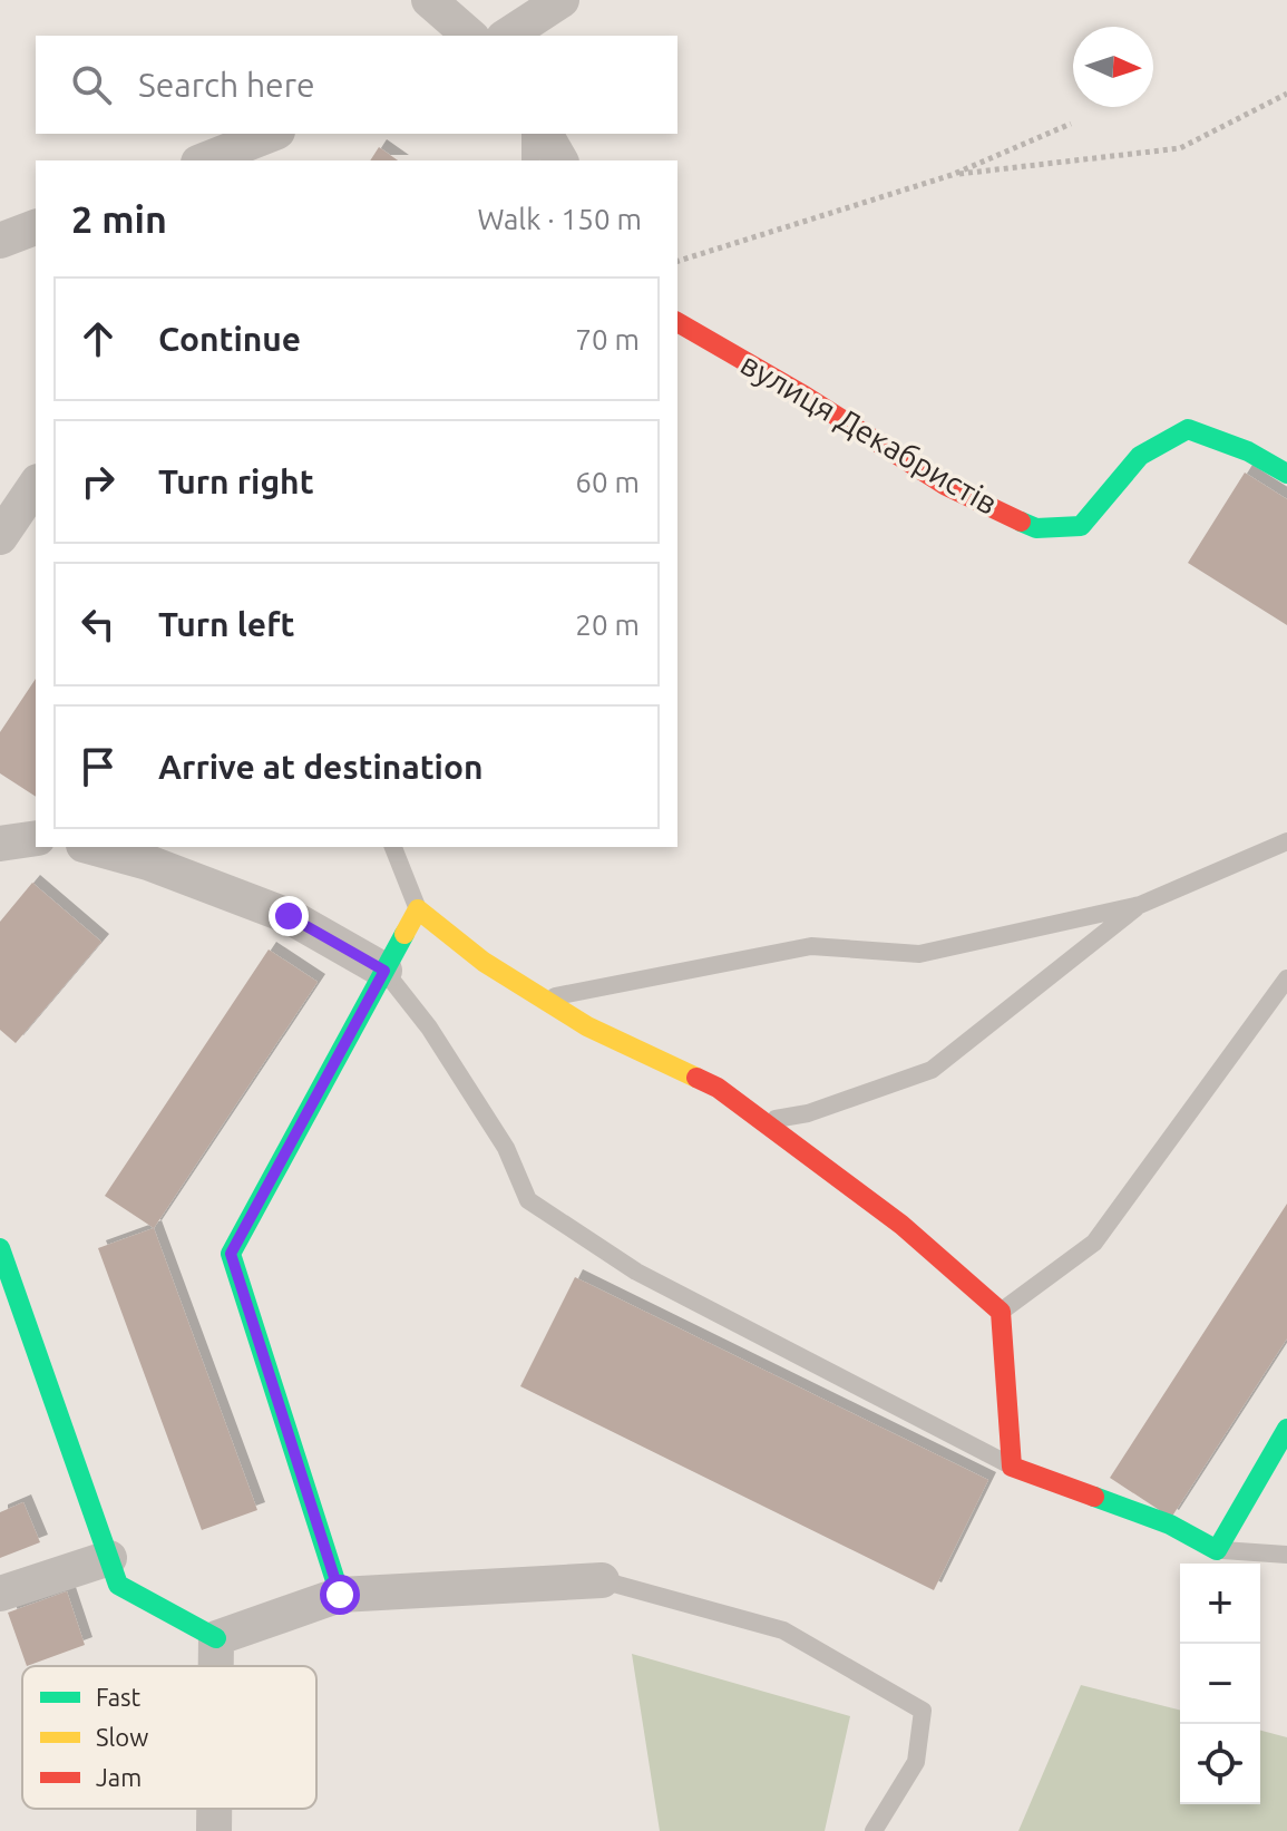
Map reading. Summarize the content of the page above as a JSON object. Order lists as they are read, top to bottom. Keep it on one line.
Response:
{"streets":{"street":["вулиця Декабристів"]},"legend":["Fast","Slow","Jam"],"north":"right","page":{"search":"Search here","heading":["2 min","Walk · 150 m"],"list":[["Continue","70 m"],["Turn right","60 m"],["Turn left","20 m"],"Arrive at destination"],"map_buttons":["+","−"]}}
